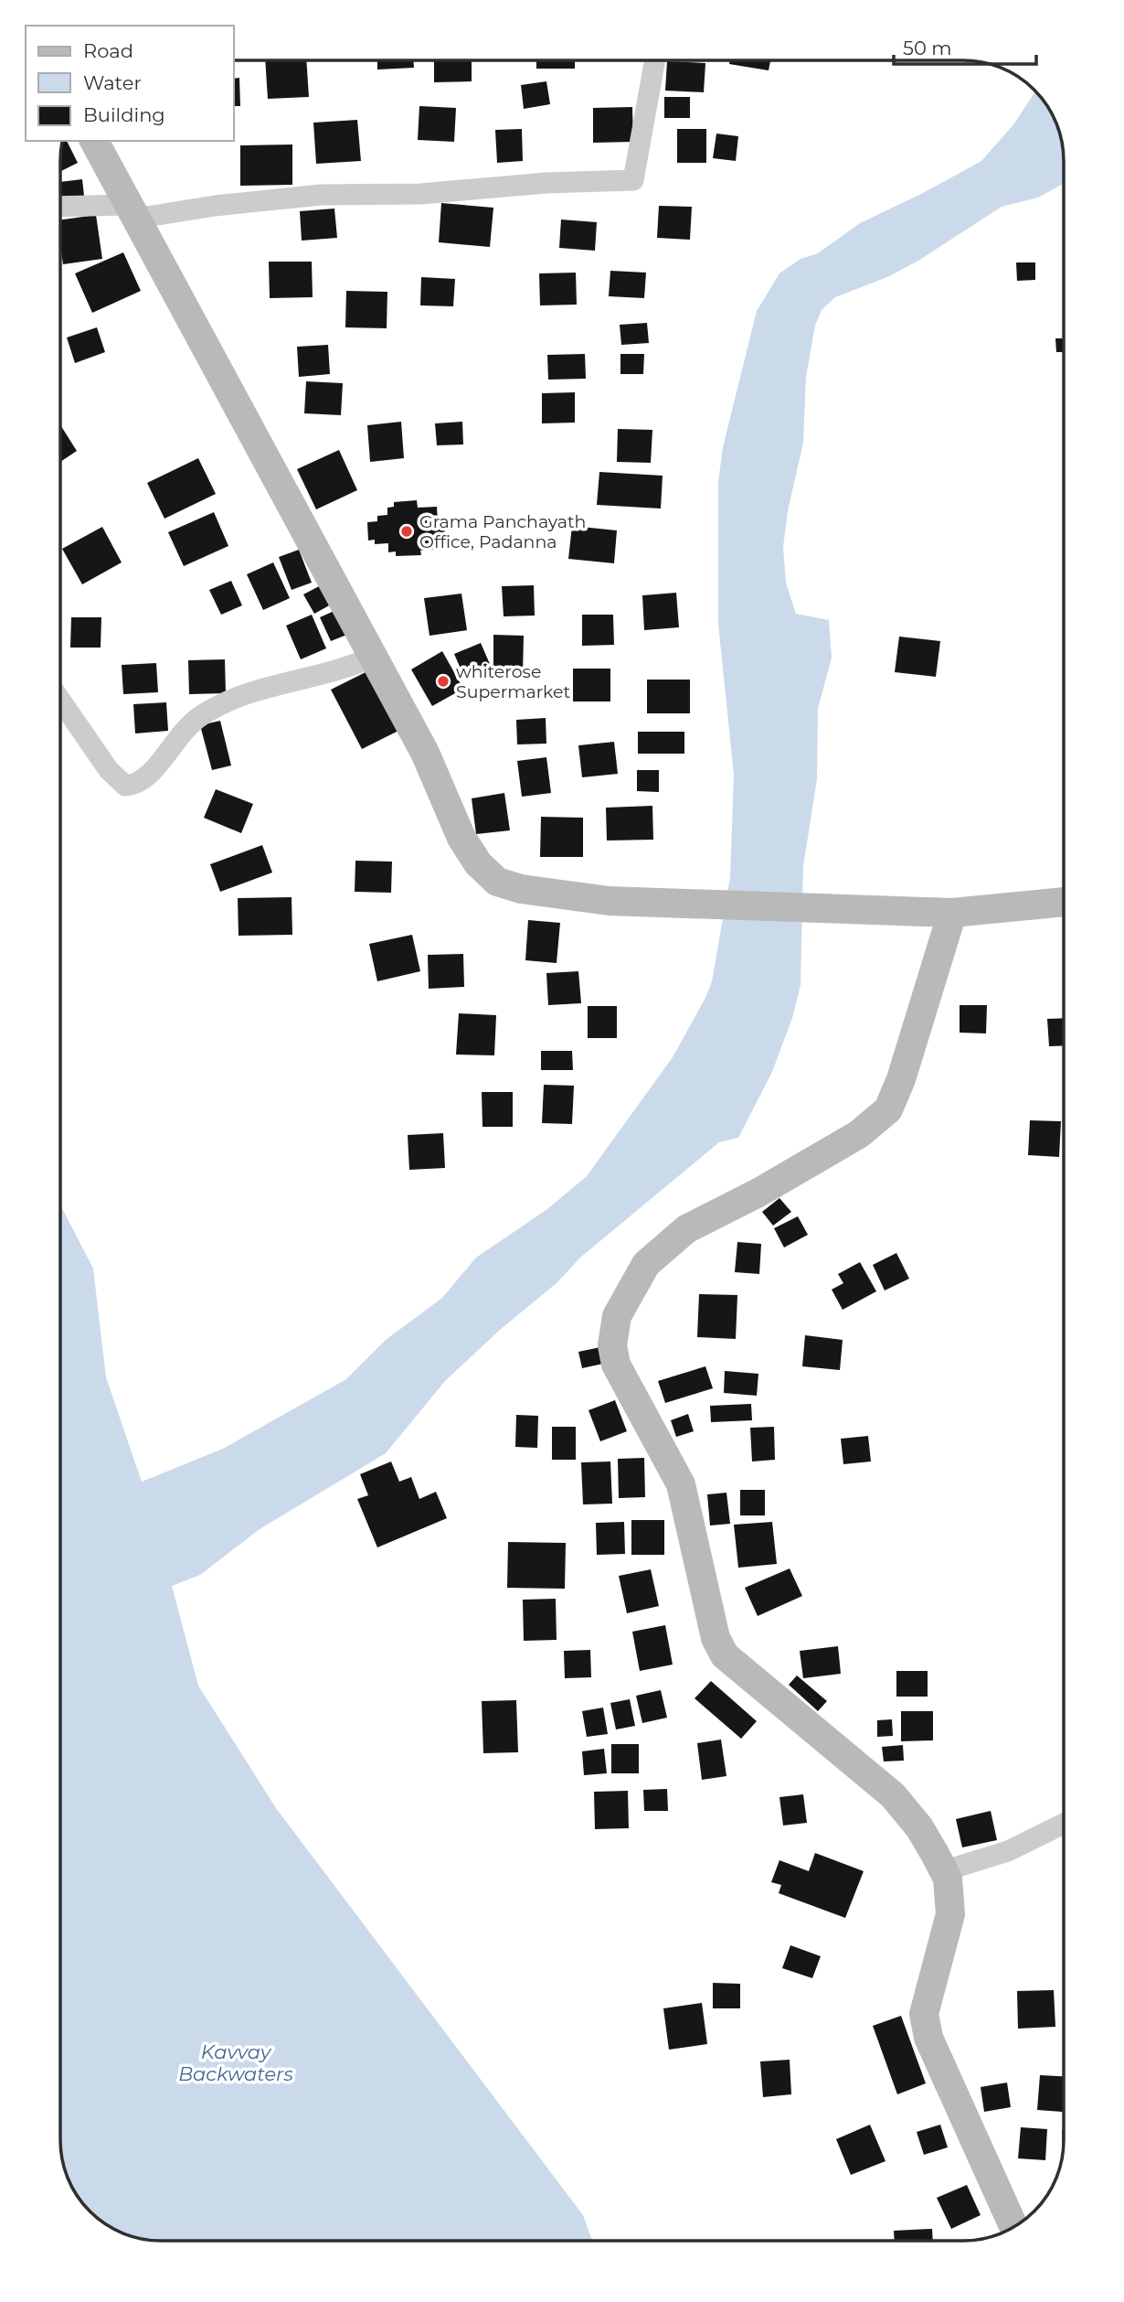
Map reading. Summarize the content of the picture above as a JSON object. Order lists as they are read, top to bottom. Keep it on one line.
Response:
{"water":["Kavvay Backwaters"],"places":["Grama Panchayath Office, Padanna","whiterose Supermarket"],"legend":["Road","Water","Building"],"scale_bar":"50 m"}
